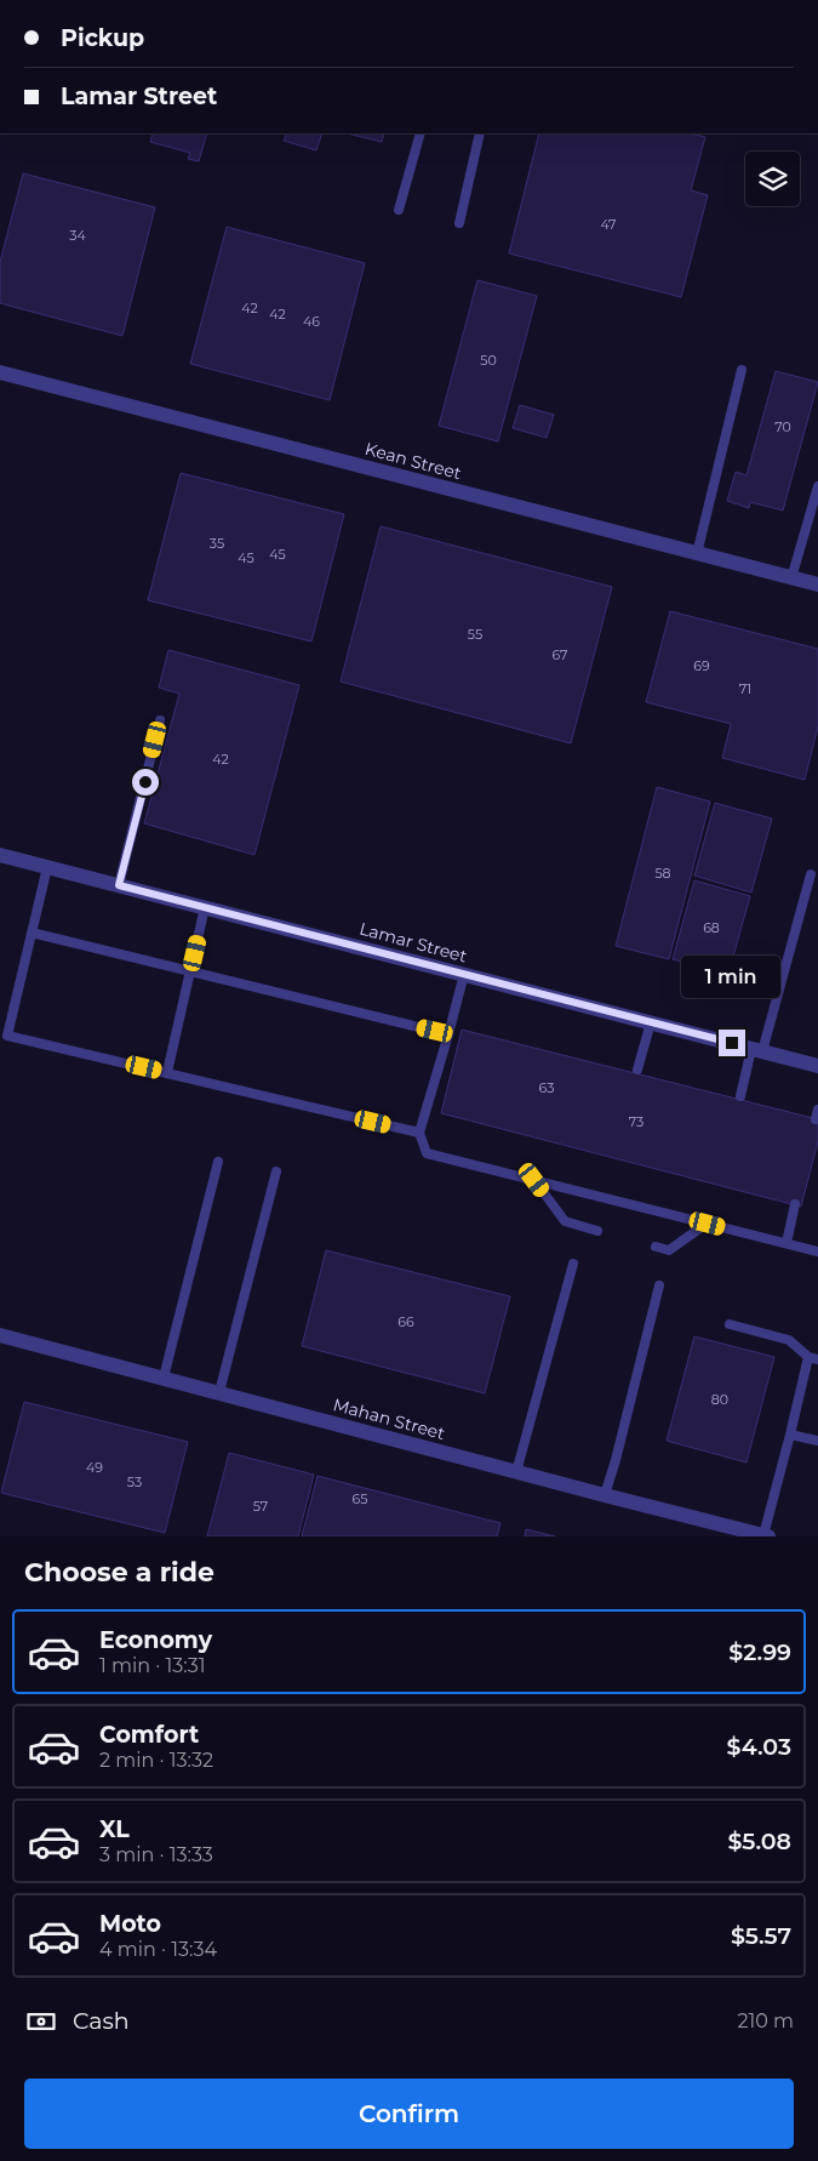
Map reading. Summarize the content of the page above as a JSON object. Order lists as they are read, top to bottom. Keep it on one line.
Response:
{"streets":{"street":["Kean Street","Lamar Street","Mahan Street"]},"house_numbers":["47","34","42","42","46","50","70","35","45","45","55","67","69","71","42","58","68","63","73","66","80","49","53","65","57"],"page":{"banner":["Pickup","Lamar Street"],"bubble":"1 min","heading":"Choose a ride","list":[{"name":"Economy","note":"1 min · 13:31","value":"$2.99"},{"name":"Comfort","note":"2 min · 13:32","value":"$4.03"},{"name":"XL","note":"3 min · 13:33","value":"$5.08"},{"name":"Moto","note":"4 min · 13:34","value":"$5.57"}],"pay":["Cash","210 m"],"buttons":"Confirm"}}
